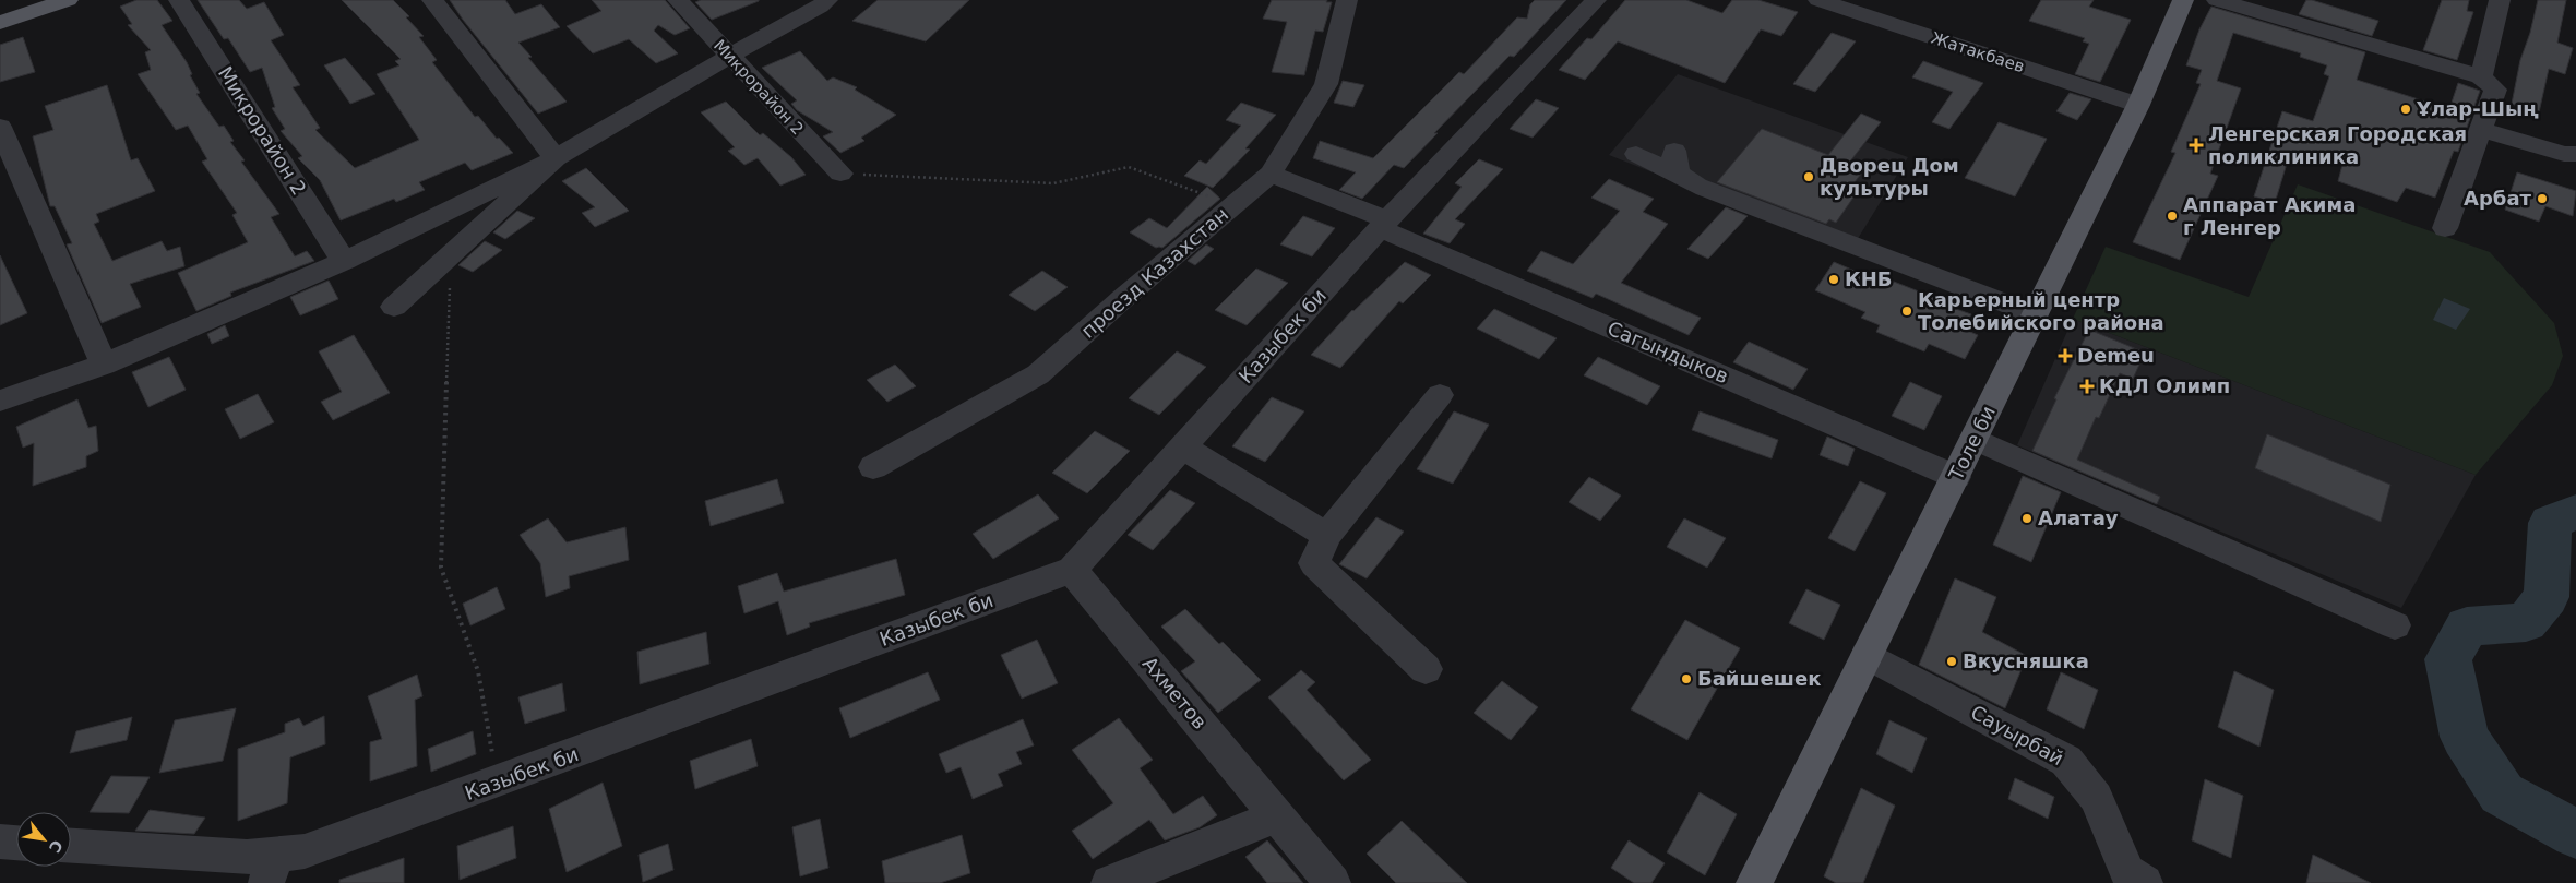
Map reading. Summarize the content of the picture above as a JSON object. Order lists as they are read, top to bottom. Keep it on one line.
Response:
{"streets":{"main road":["Толе би"],"street":["Жатакбаев","Микрорайон 2","проезд Казахстан","Казыбек би","Сагындыков","Ахметов","Сауырбай"]},"crossings":[["Жатакбаев","Толе би"],["проезд Казахстан","Сагындыков"],["Казыбек би","Сагындыков"],["Казыбек би","Ахметов"],["Сагындыков","Толе би"],["Толе би","Сауырбай"]],"places":{"other":["Ұлар-Шың","Дворец Дом культуры","Арбат","Аппарат Акима г Ленгер","КНБ","Карьерный центр Толебийского района","Алатау","Вкусняшка","Байшешек"],"health":["Ленгерская Городская поликлиника","Demeu","КДЛ Олимп"]},"north":"bottom right"}
